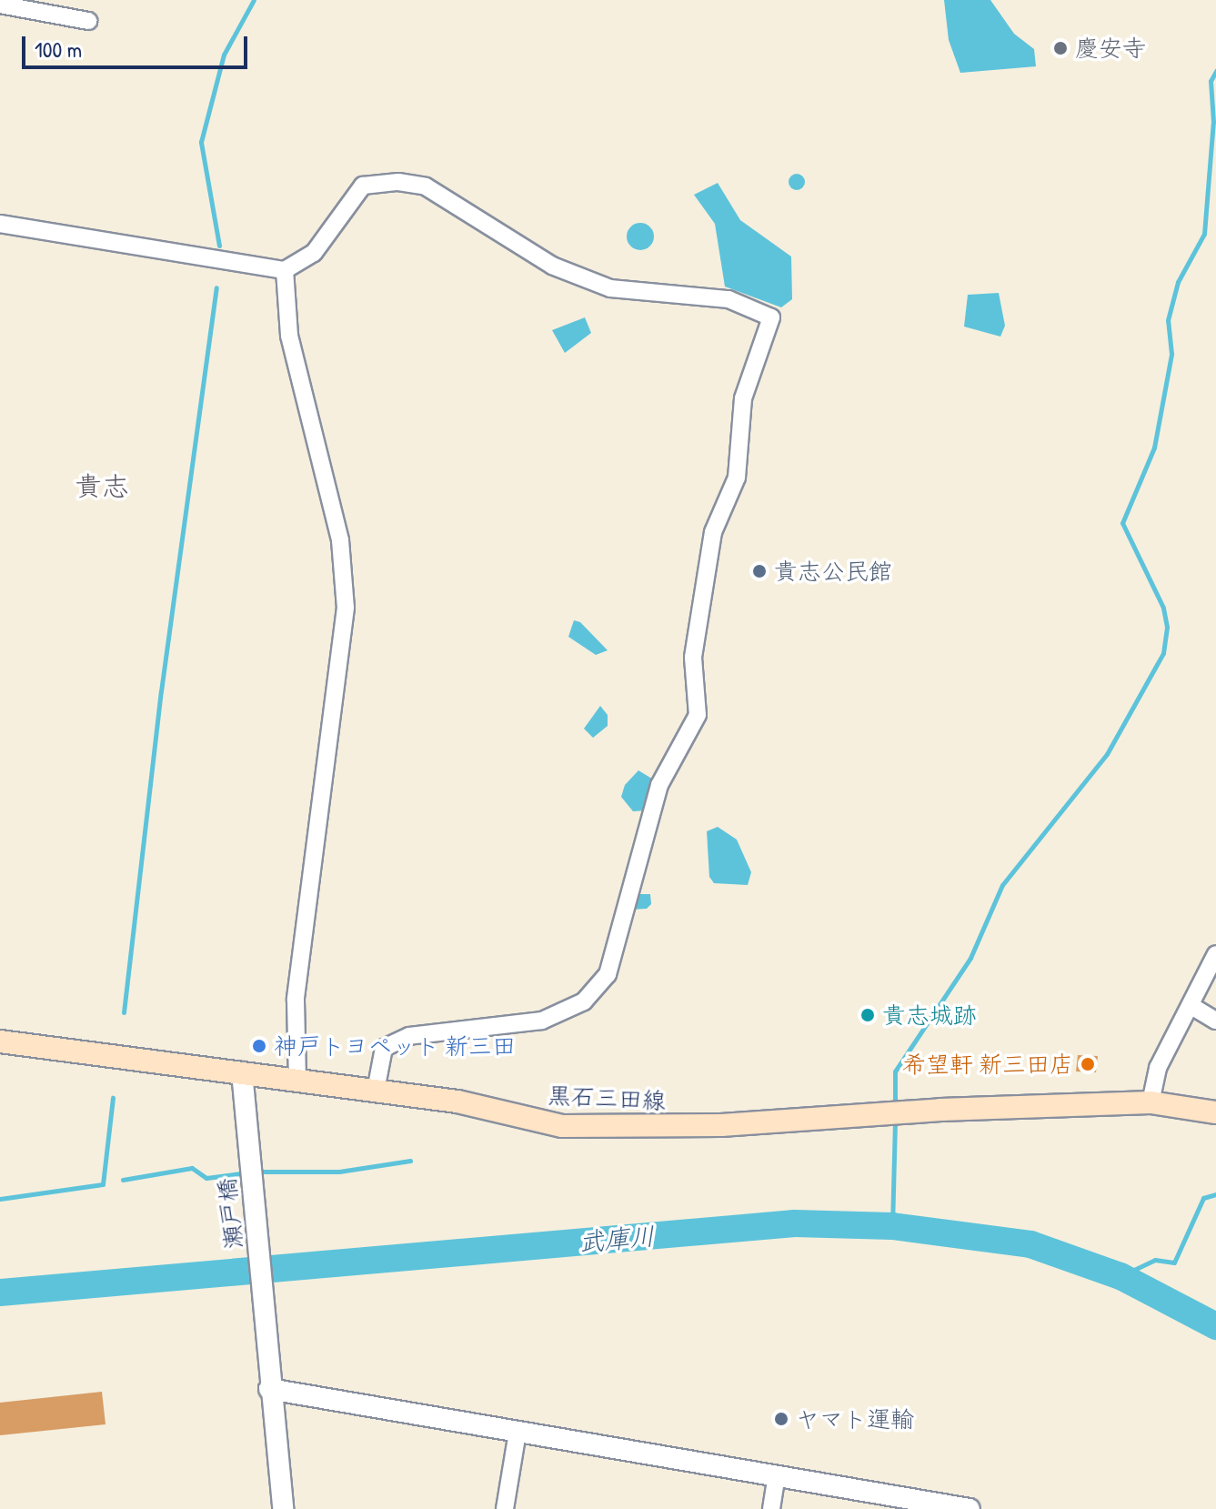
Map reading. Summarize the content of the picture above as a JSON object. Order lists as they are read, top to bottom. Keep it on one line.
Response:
{"streets":{"main road":["黒石三田線"],"street":["瀬戸橋"]},"crossings":[["黒石三田線","瀬戸橋"]],"districts":["貴志"],"water":["武庫川"],"places":["慶安寺","貴志公民館","貴志城跡","神戸トヨペット 新三田","希望軒 新三田店","ヤマト運輸"],"scale_bar":"100 m"}
